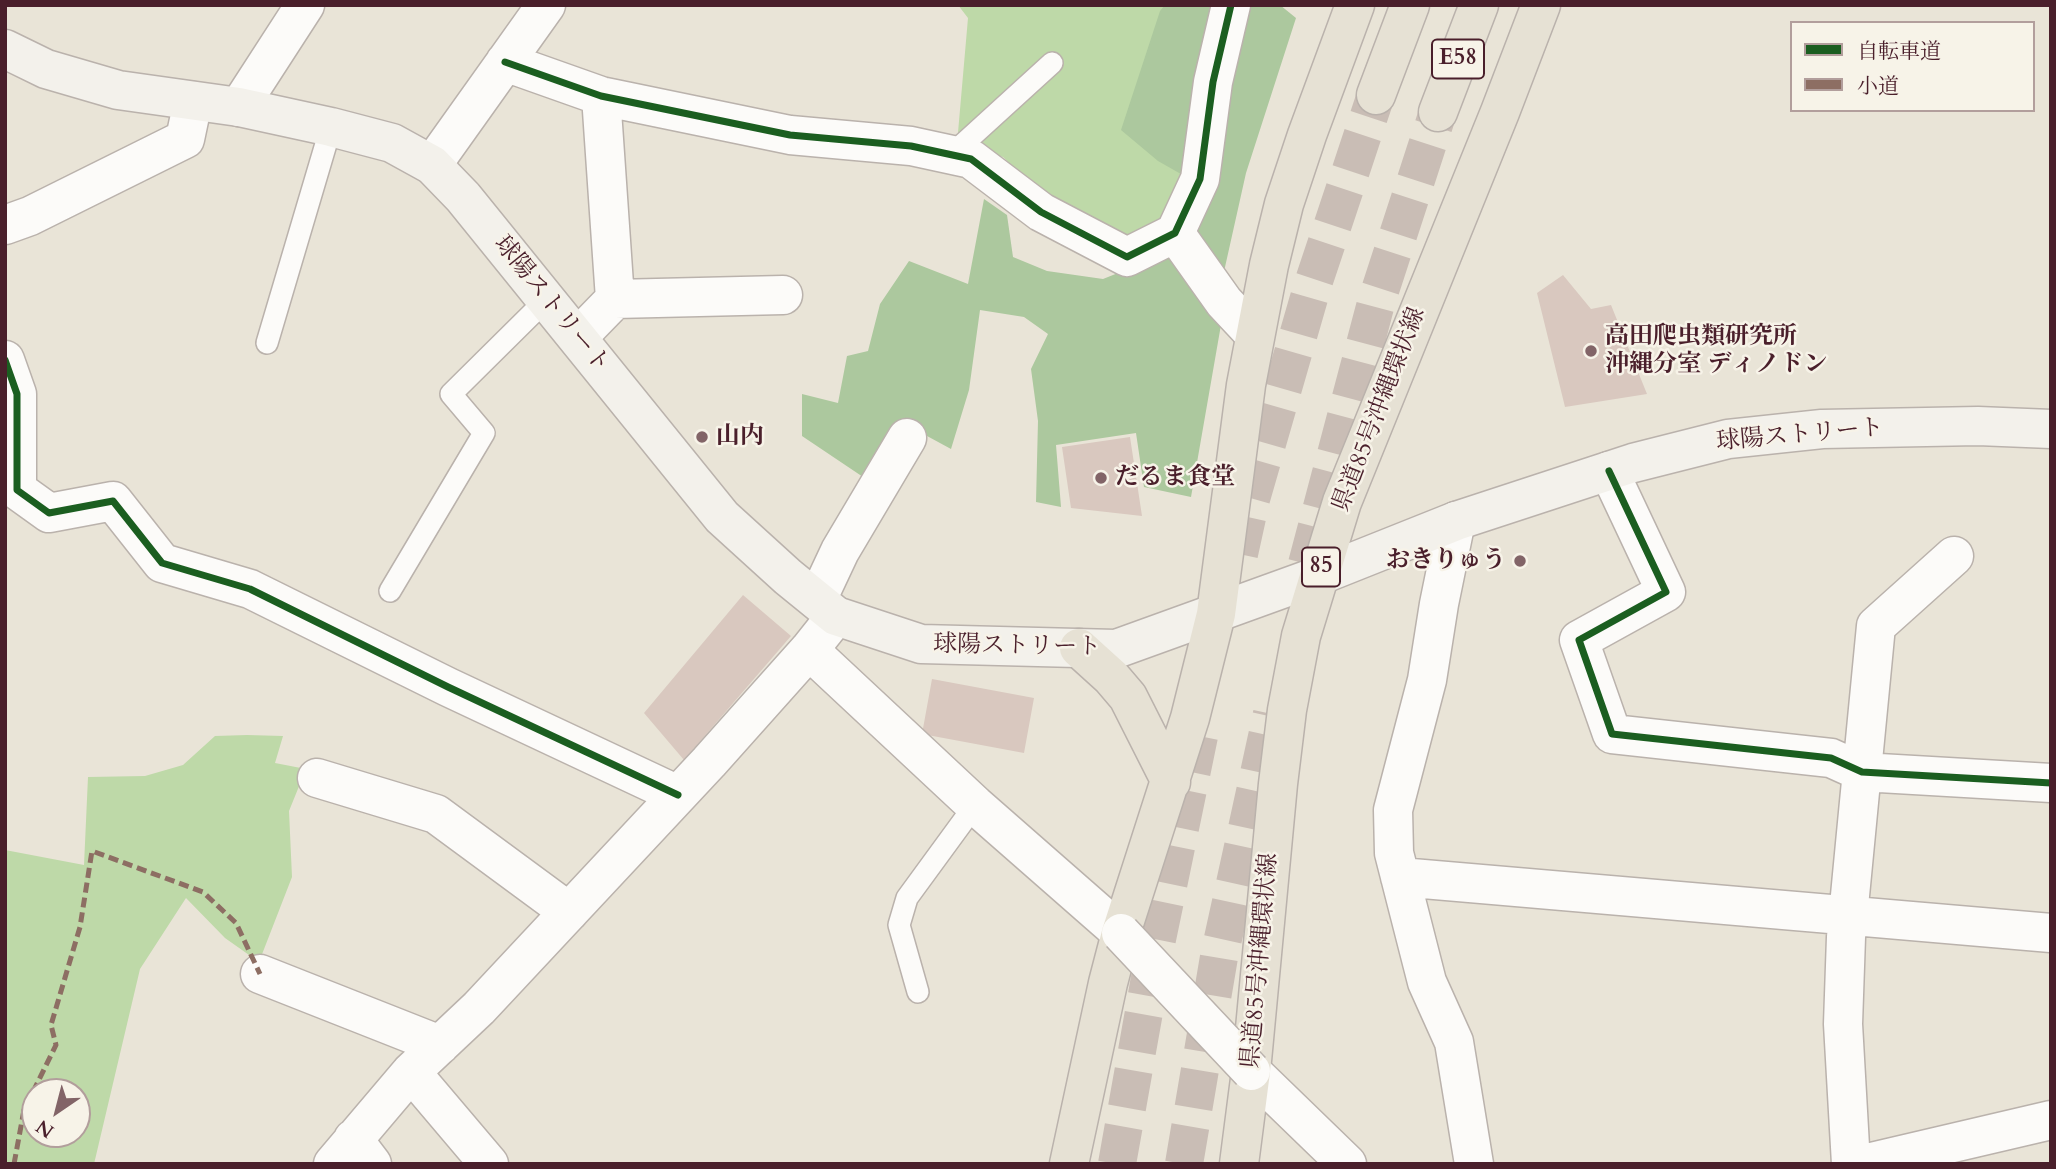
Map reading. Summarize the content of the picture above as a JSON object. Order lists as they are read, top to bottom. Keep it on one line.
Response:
{"streets":{"main road":["E58","球陽ストリート","県道85号沖縄環状線","85"]},"crossings":[["球陽ストリート","県道85号沖縄環状線"]],"places":["高田爬虫類研究所 沖縄分室 ディノドン","山内","だるま食堂","おきりゅう"],"legend":["自転車道","小道"],"north":"bottom left"}
